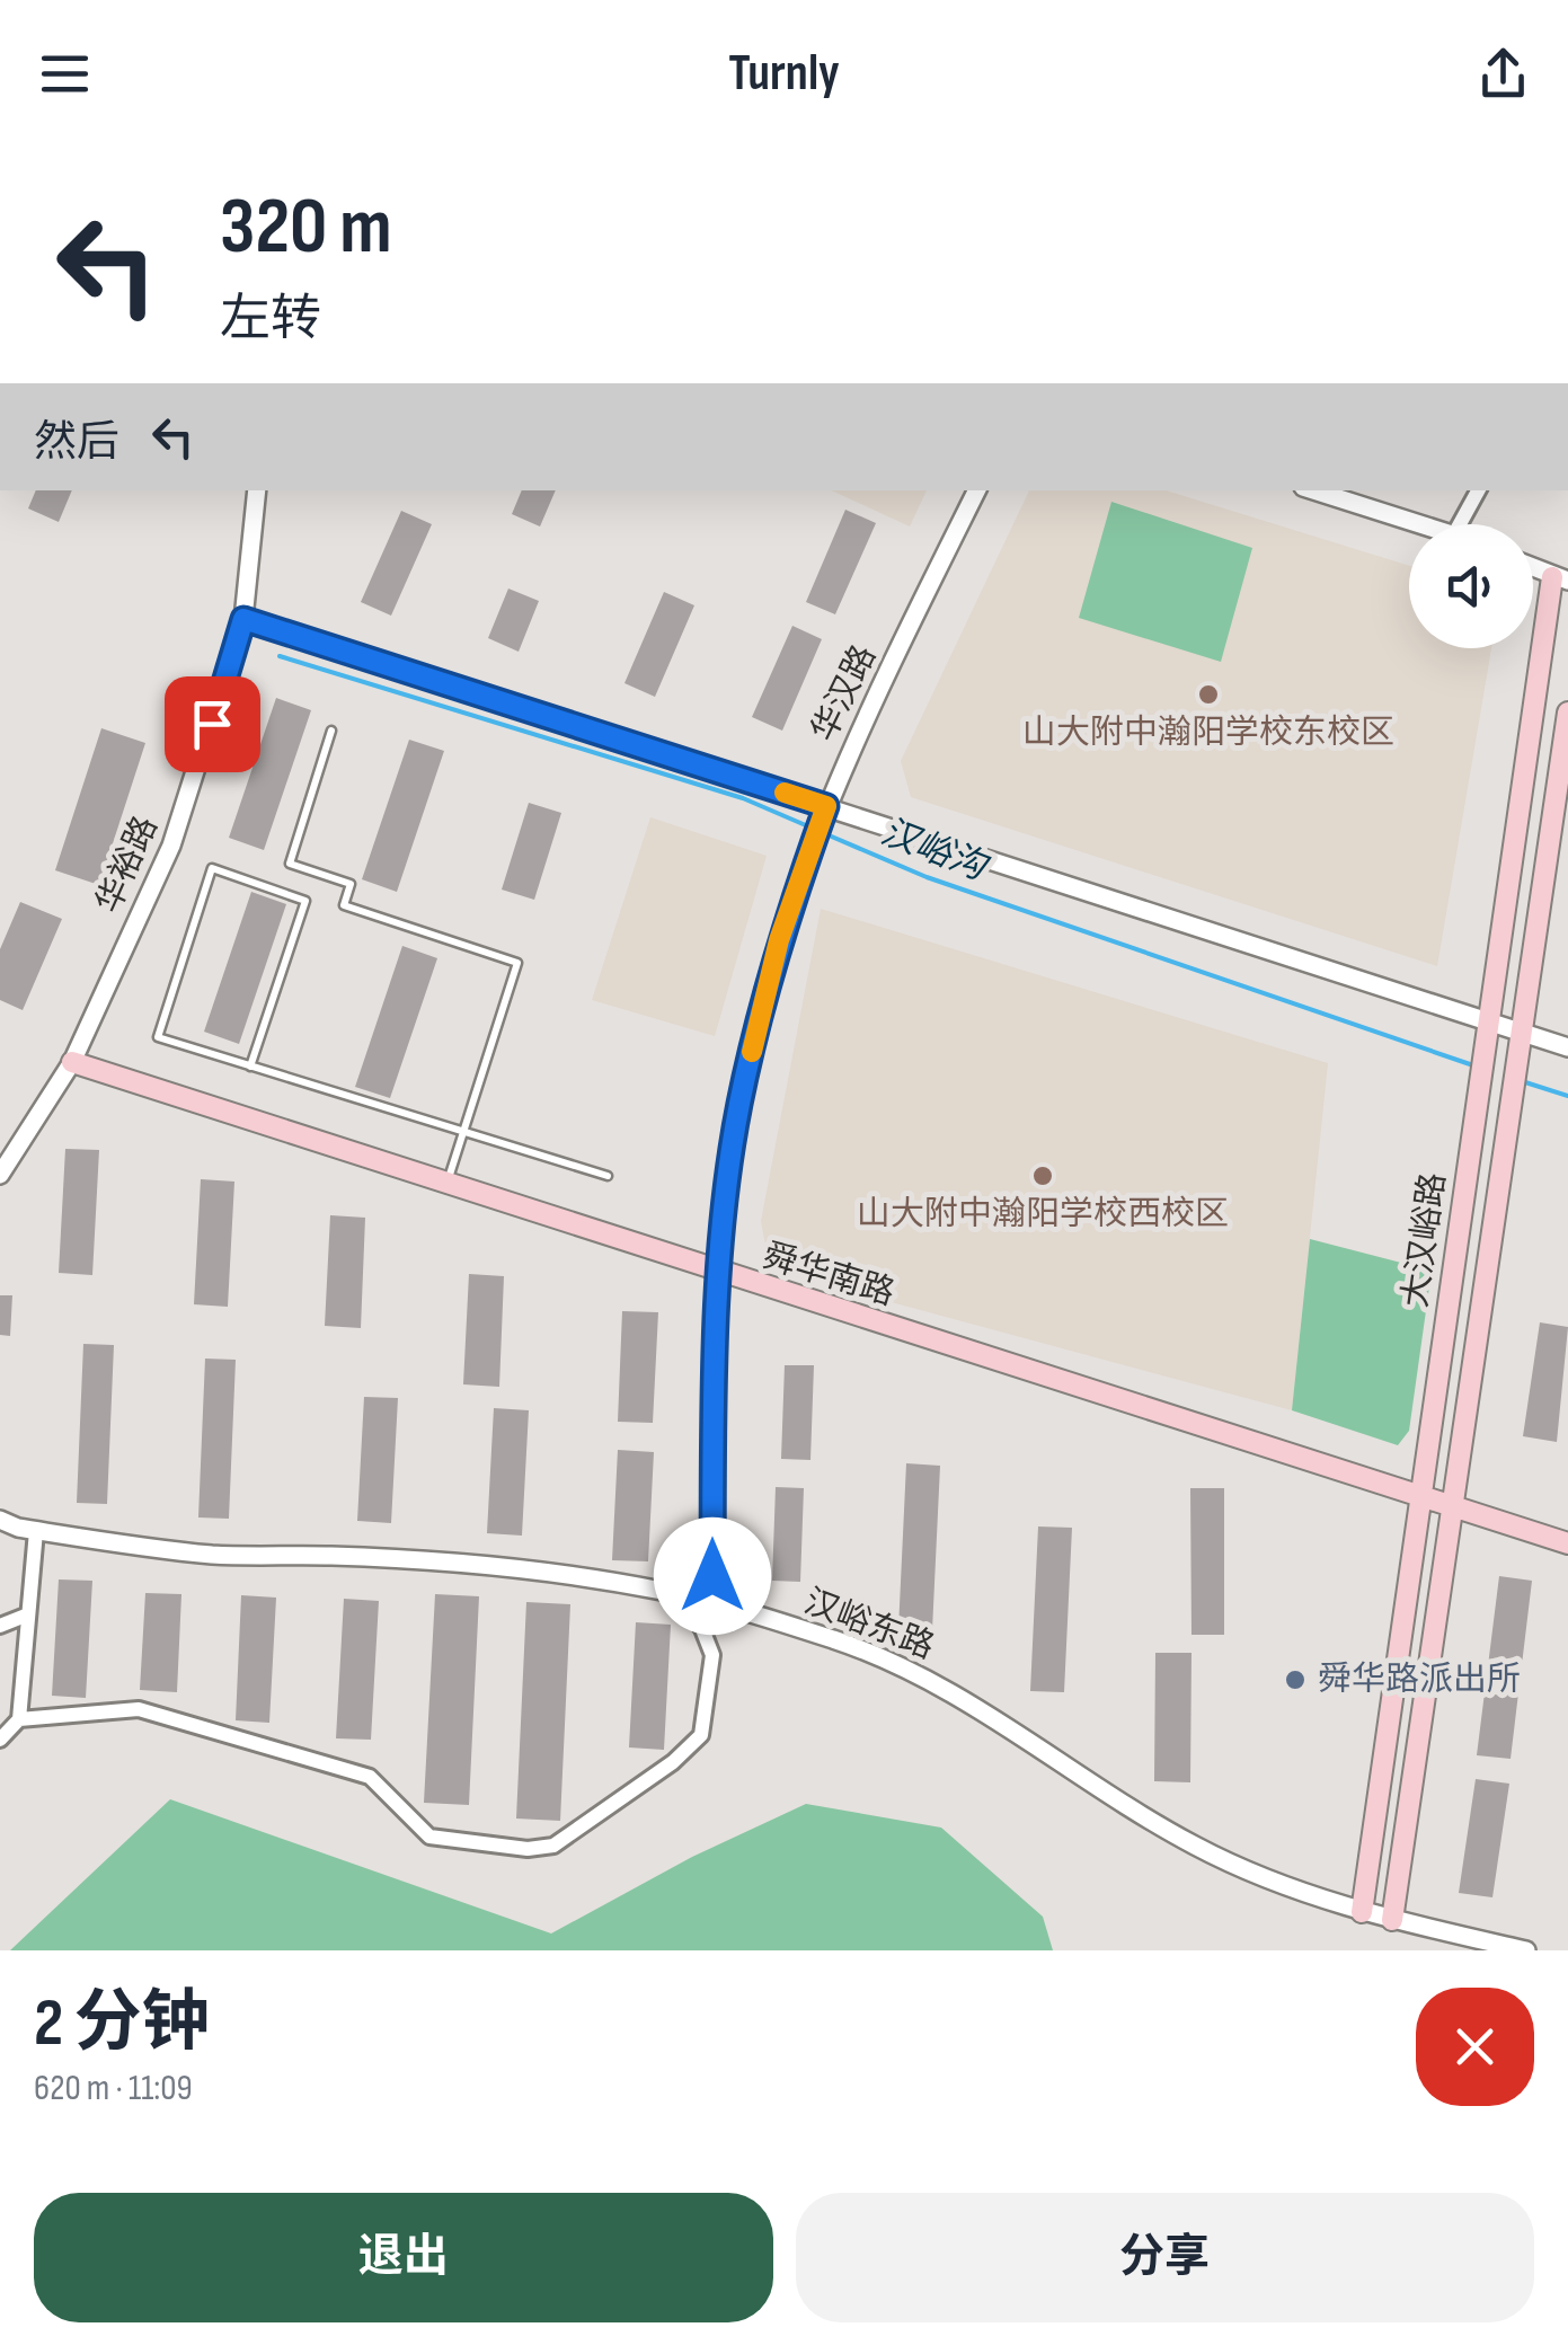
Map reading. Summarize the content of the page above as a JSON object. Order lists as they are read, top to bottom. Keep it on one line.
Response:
{"streets":{"main road":["大汉峪路","舜华南路"],"street":["华汉路","华裕路","汉峪东路"]},"crossings":[["华汉路","舜华南路"],["华汉路","汉峪东路"],["华裕路","舜华南路"],["大汉峪路","舜华南路"],["大汉峪路","汉峪东路"]],"water":["汉峪沟"],"places":["山大附中瀚阳学校东校区","山大附中瀚阳学校西校区","舜华路派出所"],"page":{"header":"Turnly","turn":["320 m","左转"],"then":"然后","heading":["2 分钟","620 m · 11:09"],"buttons":["退出","分享"]}}
